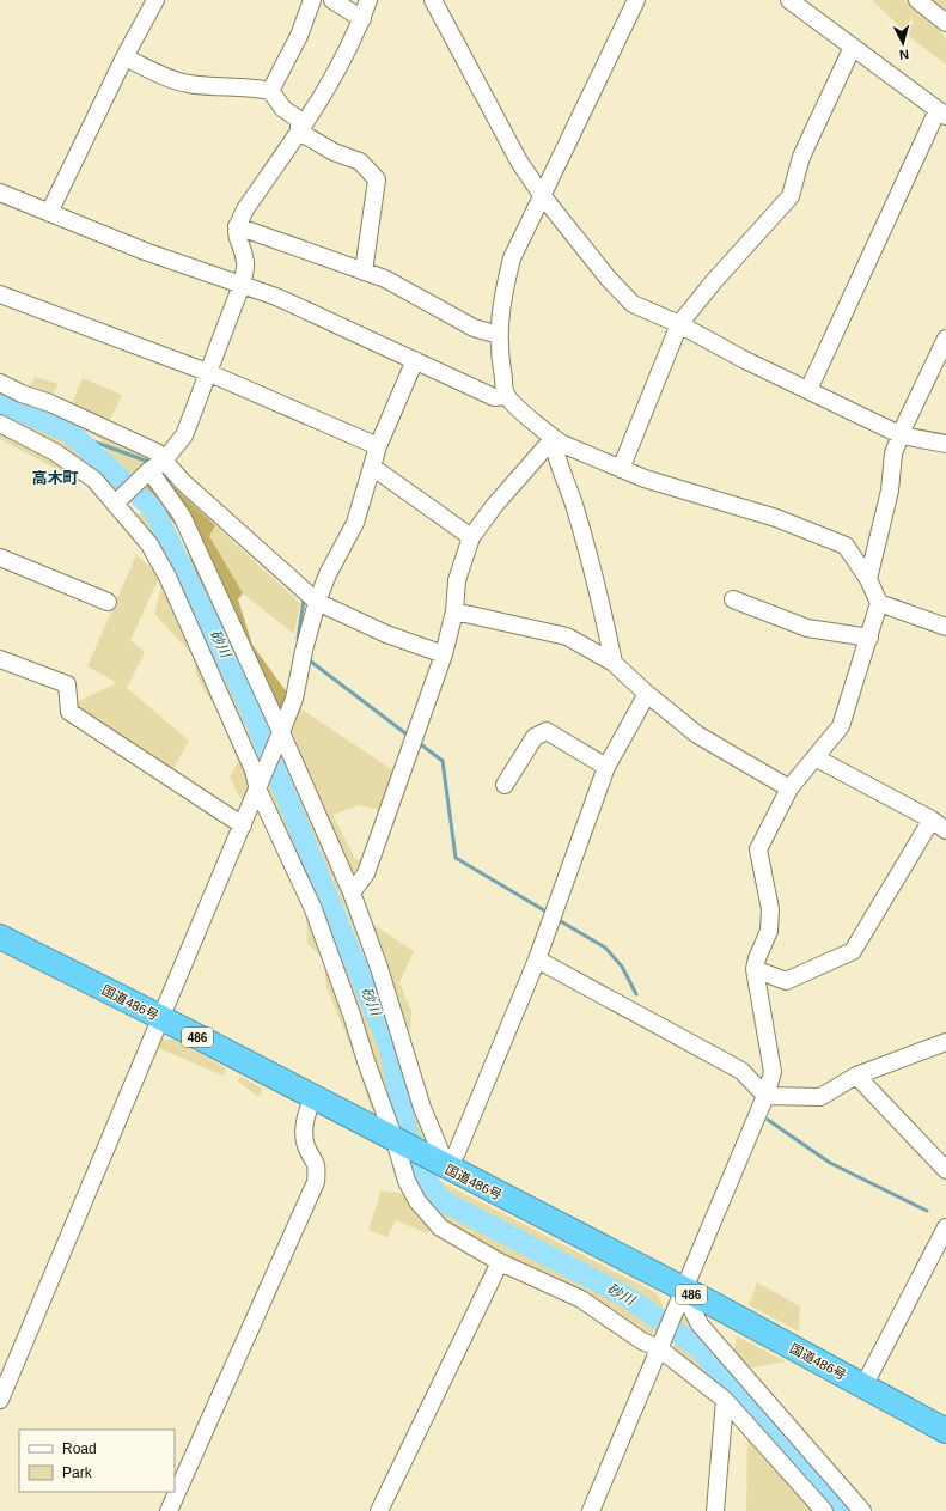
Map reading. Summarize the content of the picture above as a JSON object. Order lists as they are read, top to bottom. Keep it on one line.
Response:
{"streets":{"highway":["国道486号","486"]},"districts":["高木町"],"water":["砂川"],"legend":["Road","Park"],"north":"bottom"}
